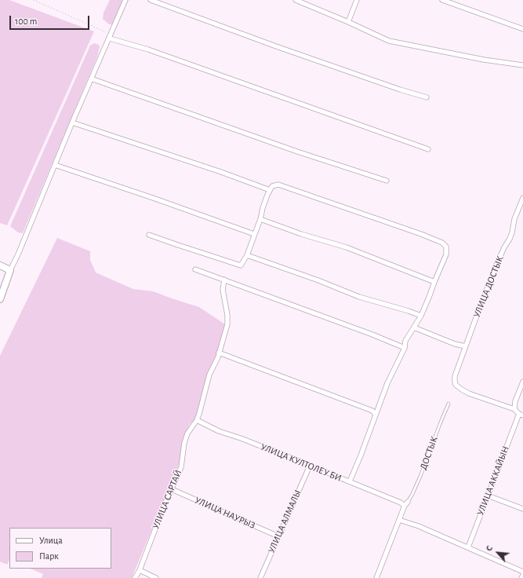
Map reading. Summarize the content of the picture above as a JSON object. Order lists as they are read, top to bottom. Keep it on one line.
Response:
{"streets":{"street":["УЛИЦА ДОСТЫК","УЛИЦА КУЛТОЛЕУ БИ","УЛИЦА АККАЙЫН","УЛИЦА САРТАЙ","УЛИЦА НАУРЫЗ","УЛИЦА АЛМАЛЫ"],"lane":["ДОСТЫК"]},"crossings":[["ДОСТЫК","УЛИЦА КУЛТОЛЕУ БИ"],["УЛИЦА КУЛТОЛЕУ БИ","УЛИЦА САРТАЙ"],["УЛИЦА КУЛТОЛЕУ БИ","УЛИЦА АЛМАЛЫ"],["УЛИЦА САРТАЙ","УЛИЦА НАУРЫЗ"],["УЛИЦА НАУРЫЗ","УЛИЦА АЛМАЛЫ"]],"legend":["Улица","Парк"],"scale_bar":"100 m","north":"top left"}
